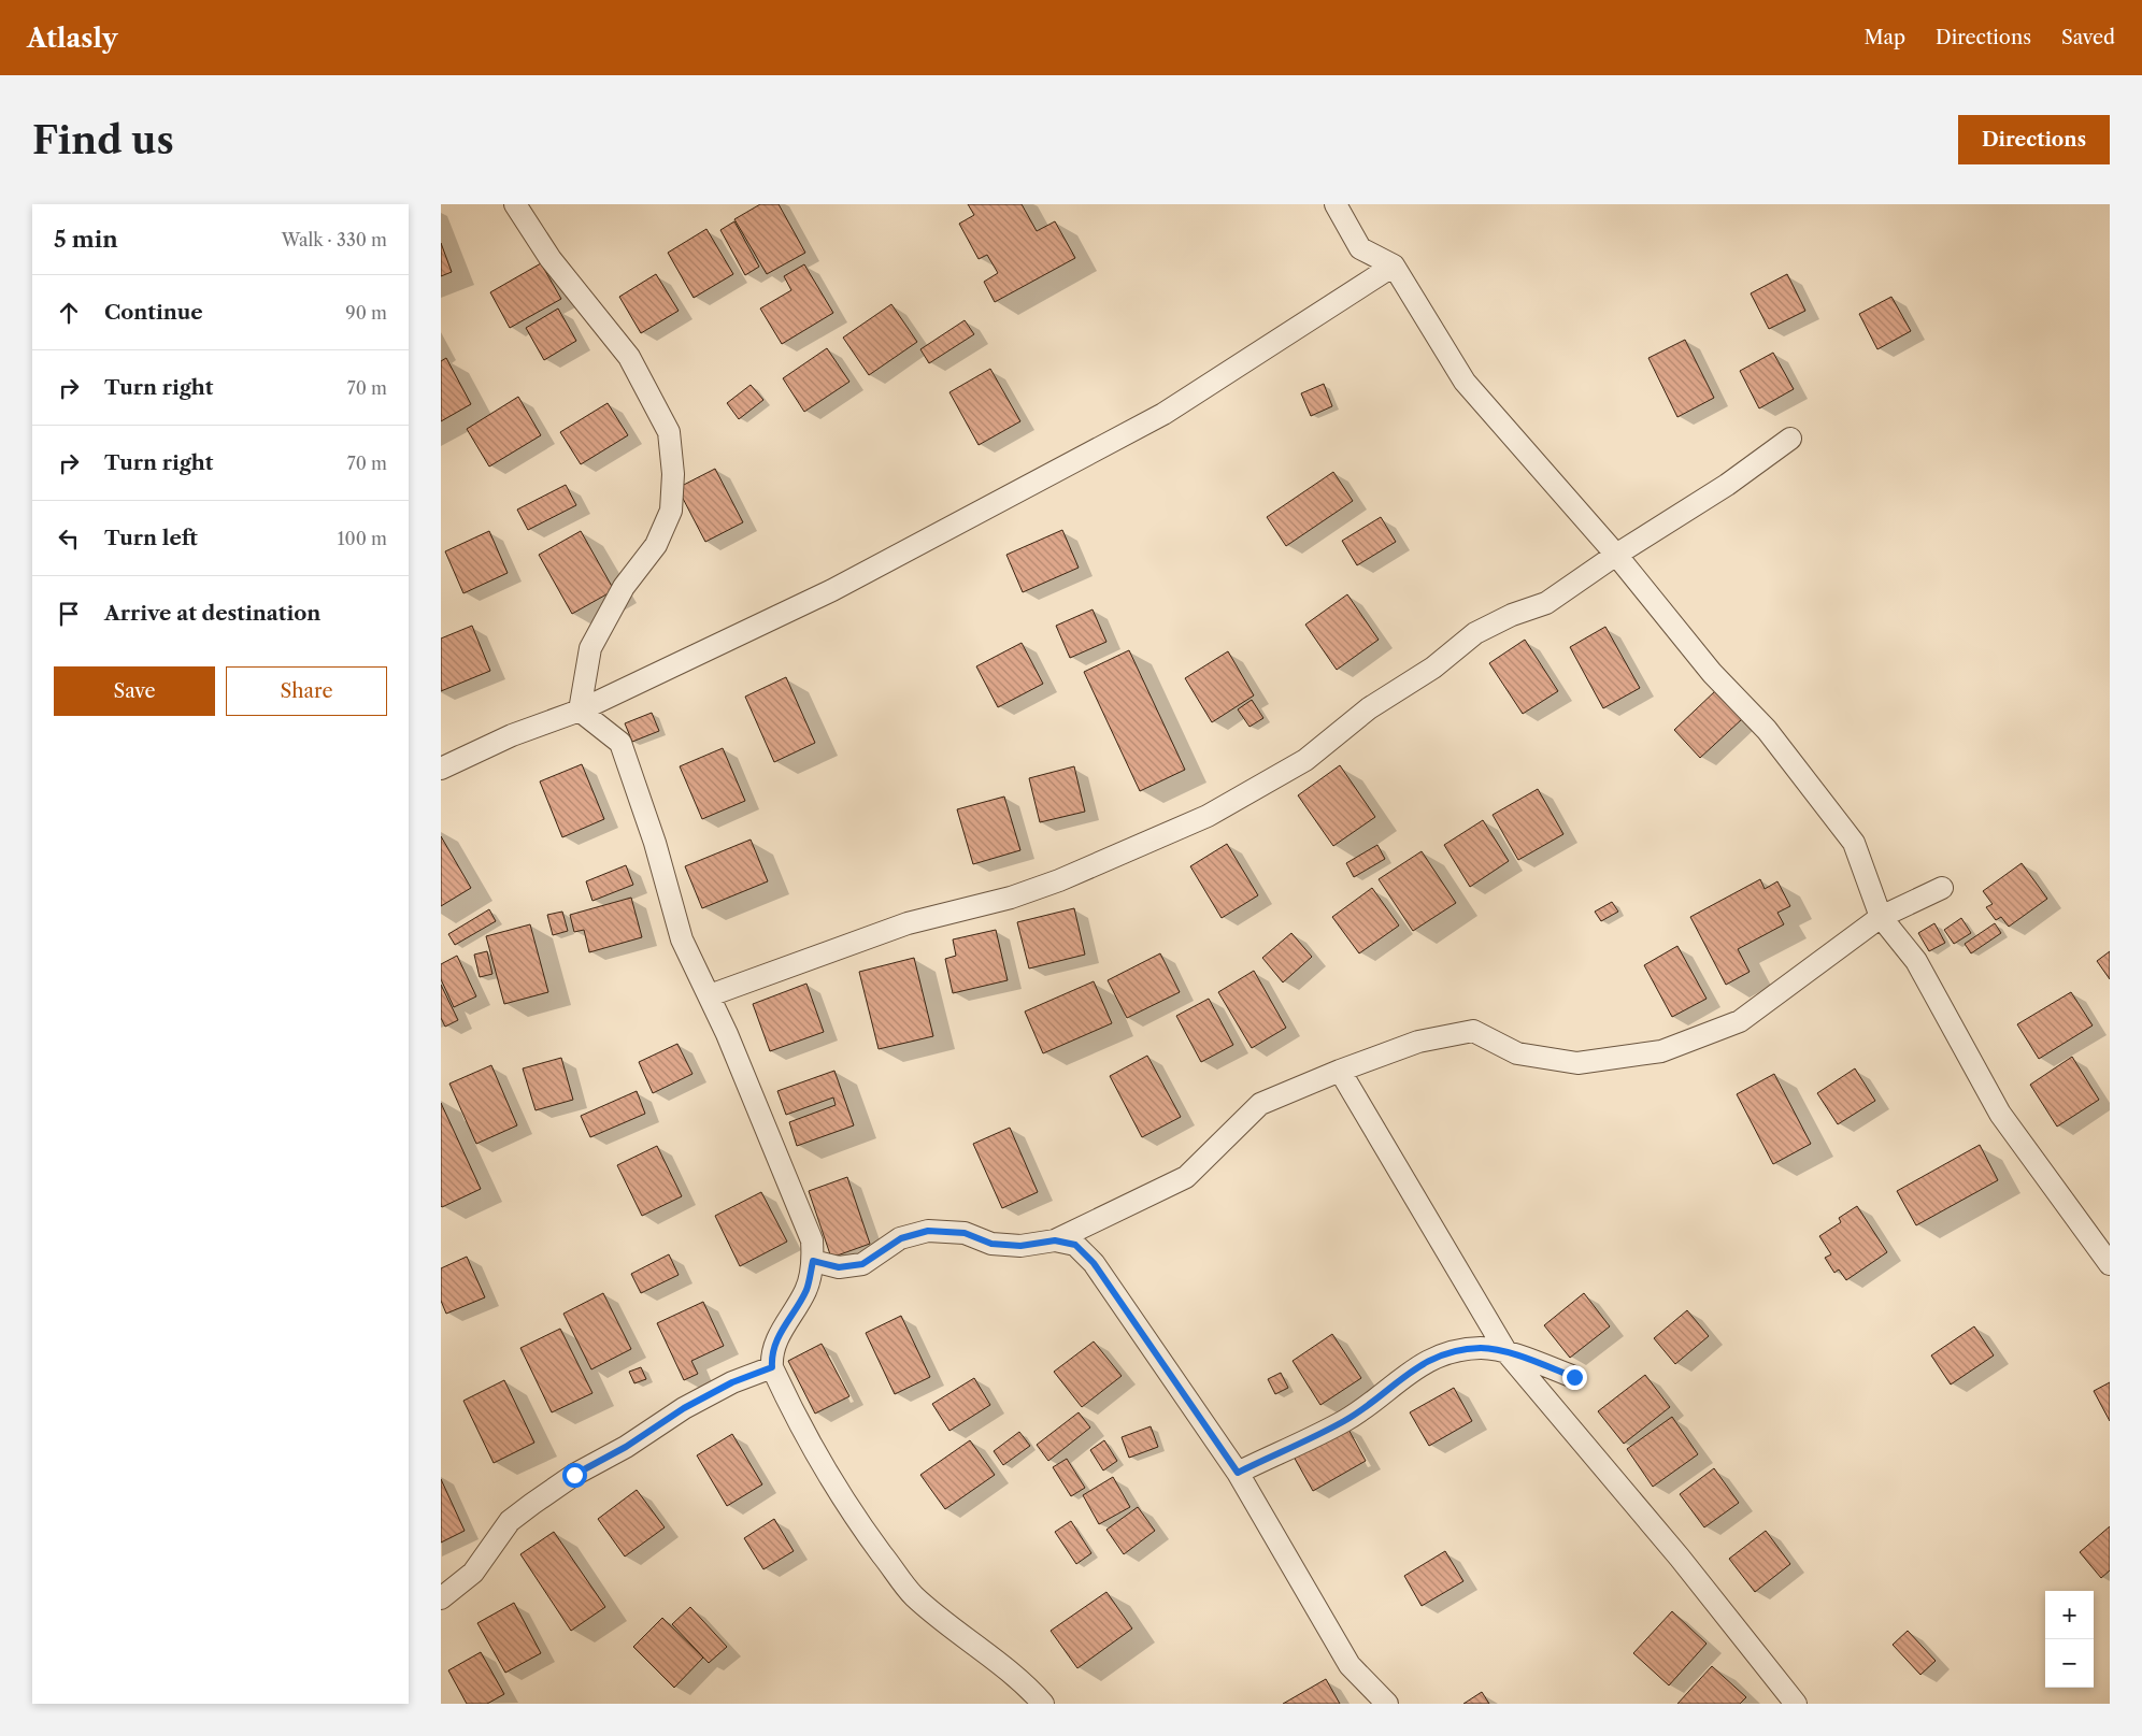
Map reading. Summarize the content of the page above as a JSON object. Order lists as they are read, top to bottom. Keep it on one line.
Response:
{"page":{"header":"Atlasly","nav":["Map","Directions","Saved"],"buttons":["Directions",["Save","Share"]],"title":"Find us","heading":["5 min","Walk · 330 m"],"list":[["Continue","90 m"],["Turn right","70 m"],["Turn right","70 m"],["Turn left","100 m"],"Arrive at destination"],"map_buttons":["+","−"]}}
